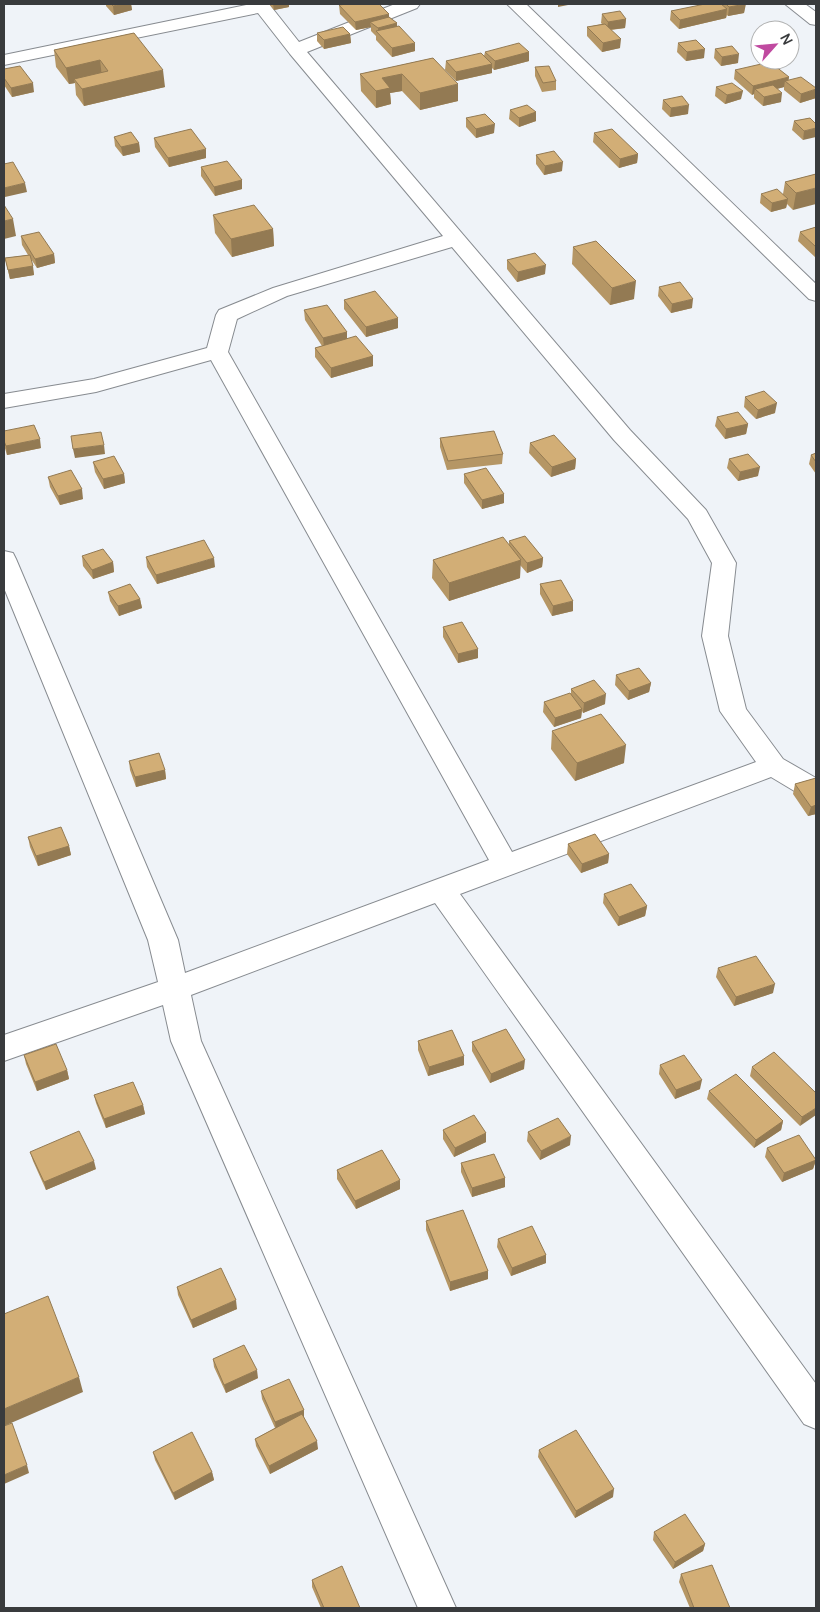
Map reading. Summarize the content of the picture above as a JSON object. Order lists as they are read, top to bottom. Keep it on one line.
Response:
{"north":"top right"}
